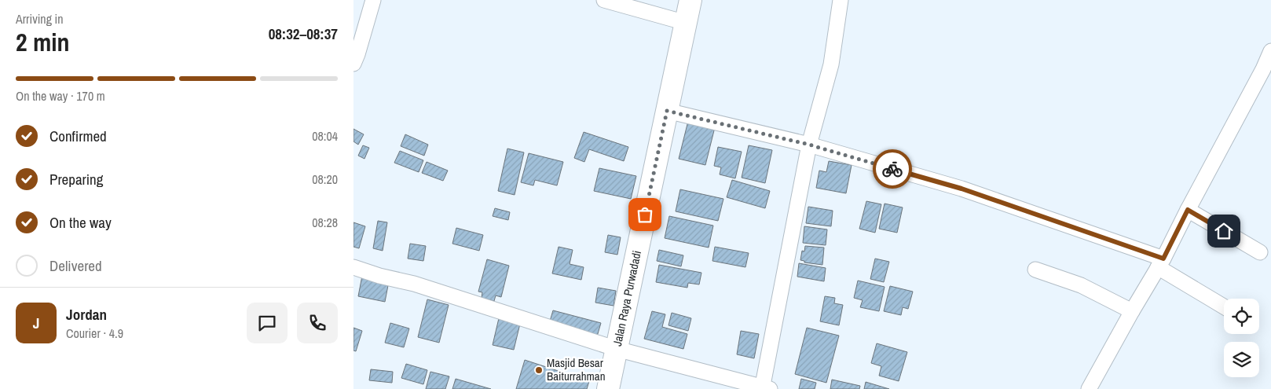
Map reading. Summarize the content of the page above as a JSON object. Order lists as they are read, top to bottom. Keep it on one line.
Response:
{"streets":{"main road":["Jalan Raya Purwadadi"]},"places":["Masjid Besar Baiturrahman"],"page":{"heading":["2 min","Arriving in","08:32–08:37"],"panel":["Jordan","Courier · 4.9"],"bar":"On the way · 170 m","list":[["Confirmed","08:04"],["Preparing","08:20"],["On the way","08:28"],"Delivered"],"round":"J"}}
